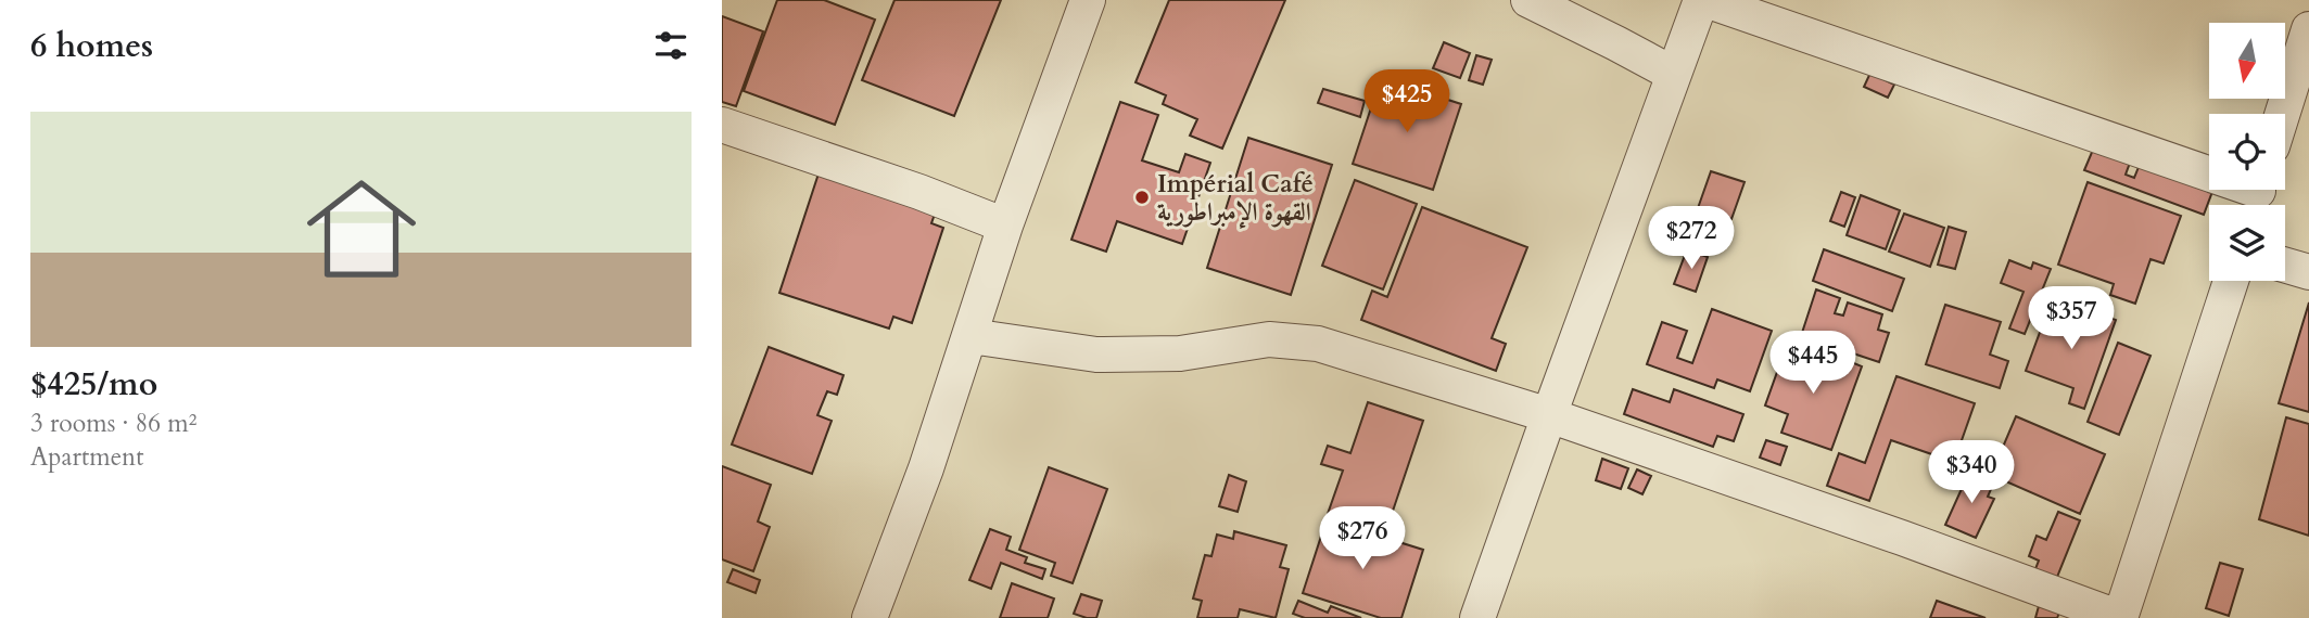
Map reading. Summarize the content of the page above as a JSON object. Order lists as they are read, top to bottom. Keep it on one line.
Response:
{"places":["Impérial Café القهوة الإمبراطورية"],"north":"bottom","page":{"heading":"6 homes","price":["$425","$272","$357","$445","$340","$276"],"list":[{"name":"$425/mo","note":"3 rooms · 86 m² · Apartment"}]}}
